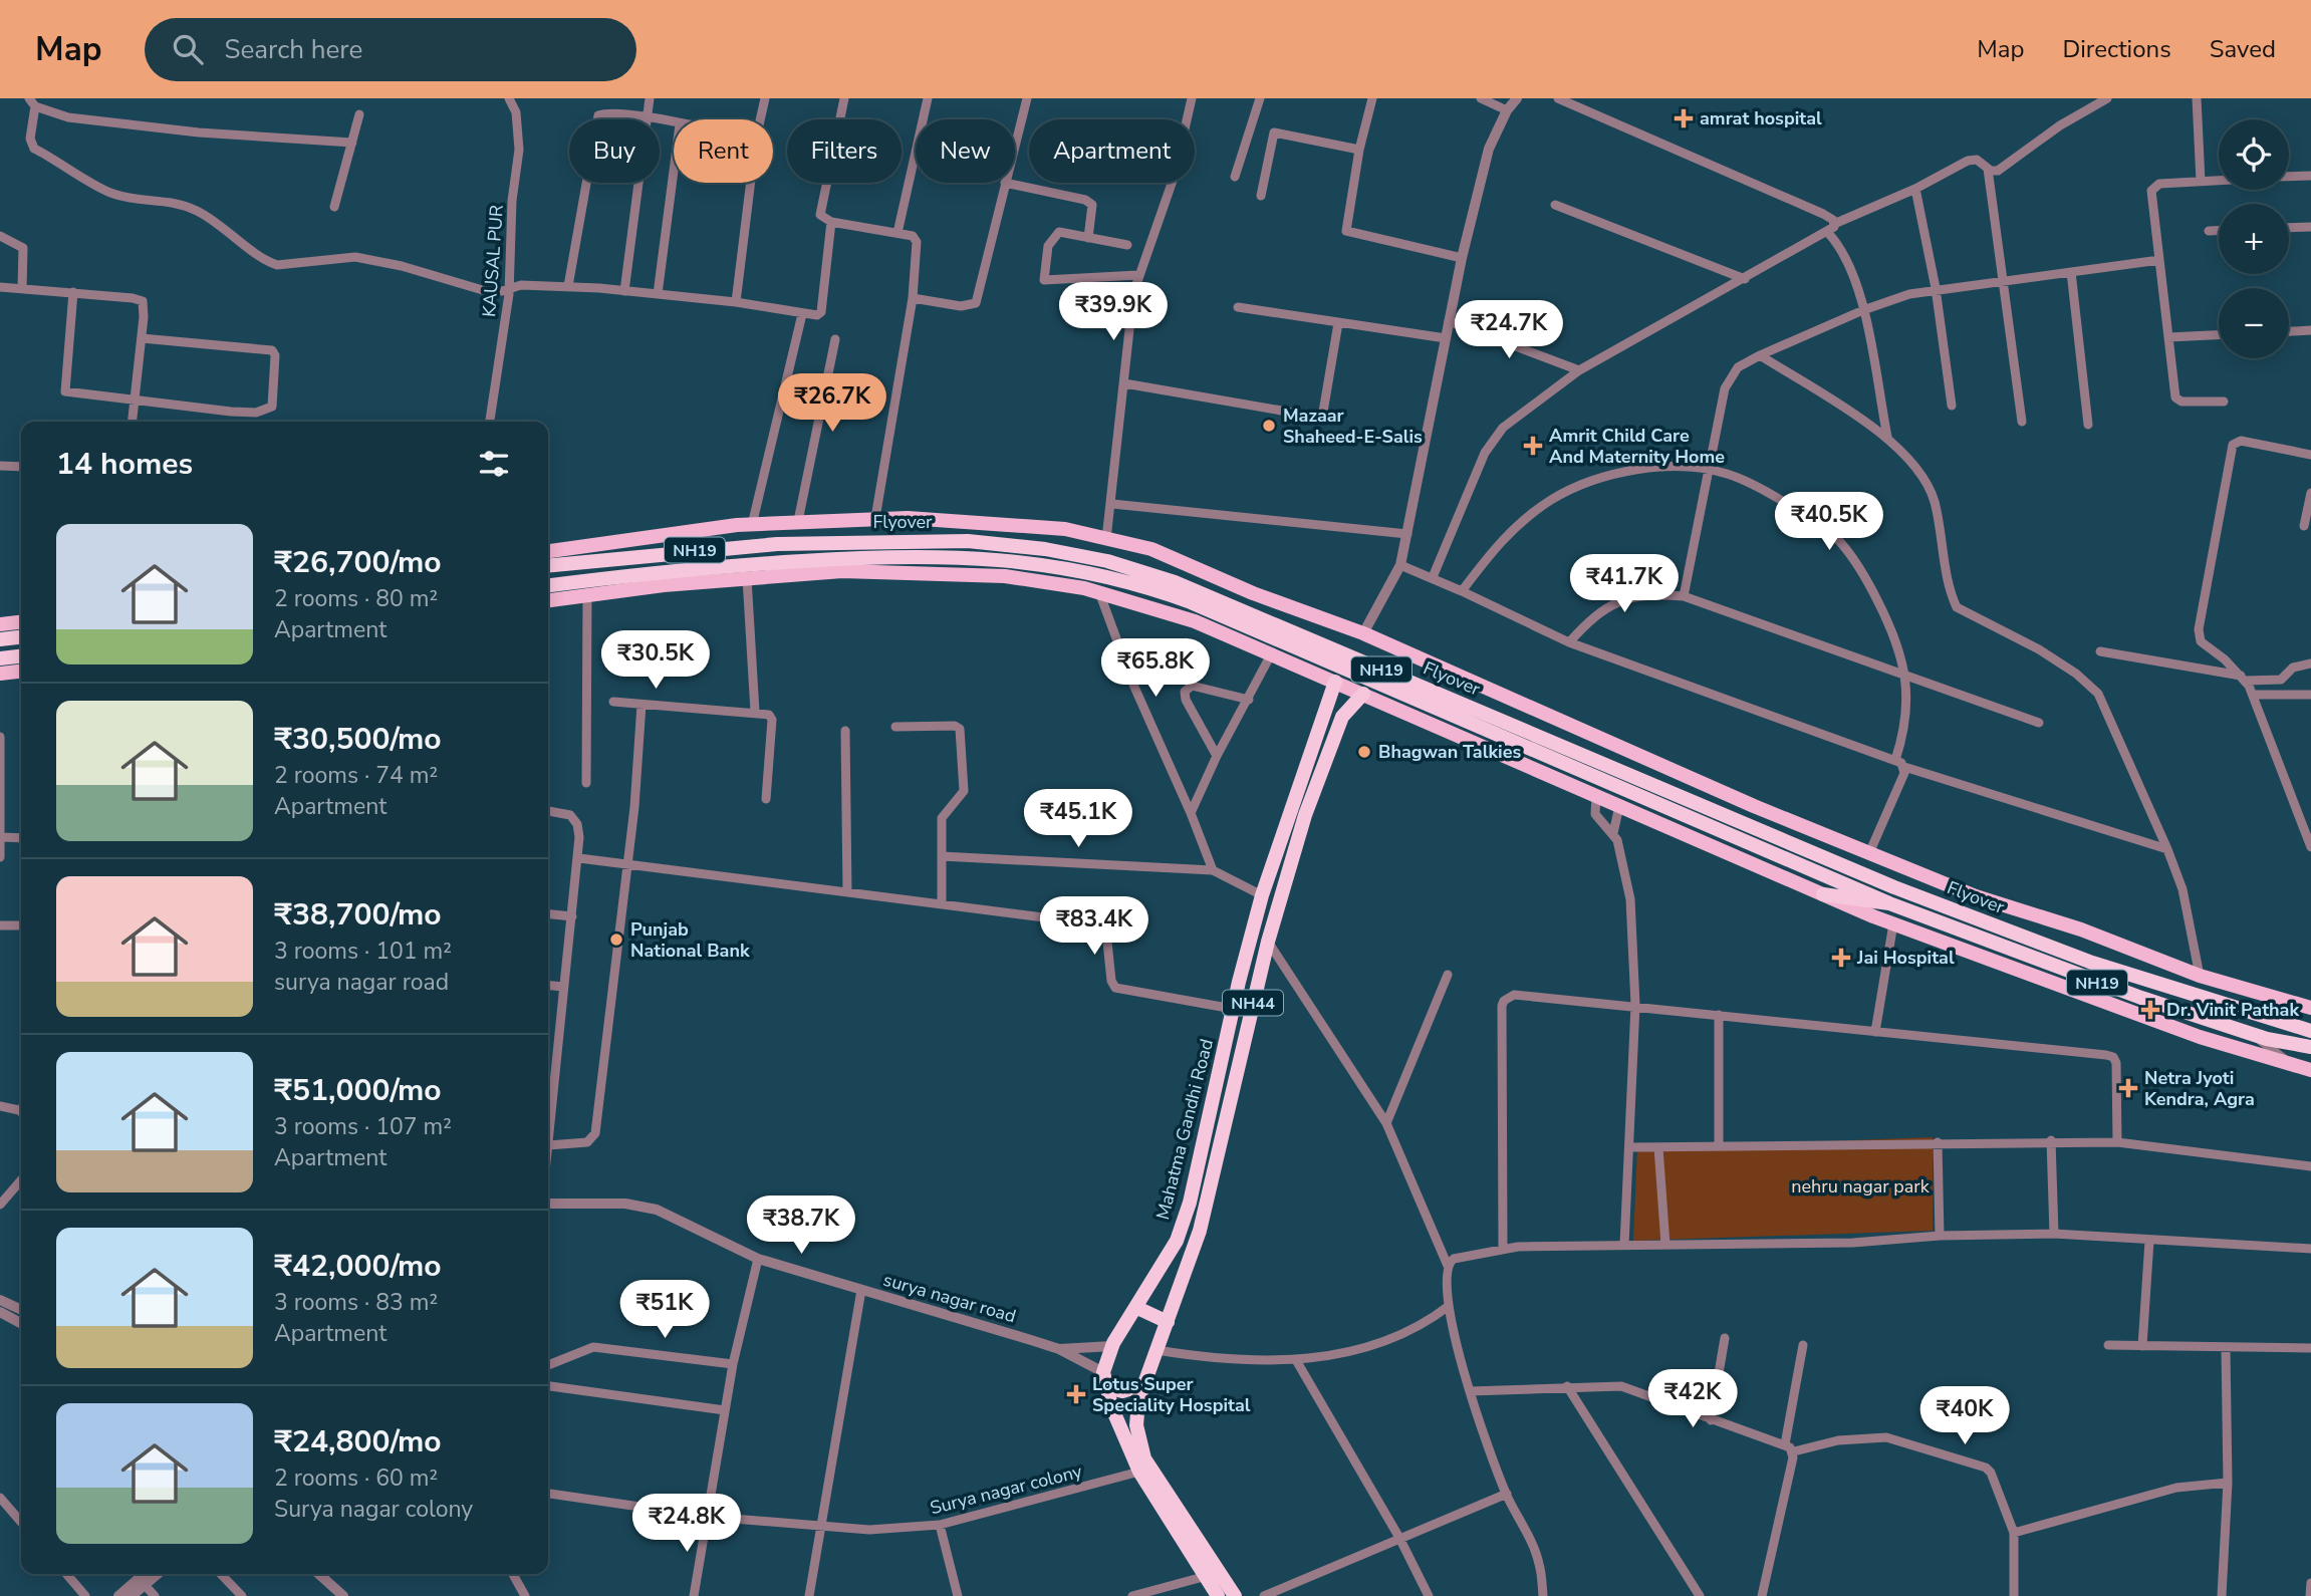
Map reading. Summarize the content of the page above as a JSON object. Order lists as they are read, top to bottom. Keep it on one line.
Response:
{"streets":{"highway":["Flyover","NH19","NH44","Mahatma Gandhi Road"],"street":["KAUSAL PUR","surya nagar road","Surya nagar colony"]},"crossings":[["Flyover","NH19"],["Mahatma Gandhi Road","surya nagar road"]],"parks":["nehru nagar park"],"places":{"health":["amrat hospital","Amrit Child Care And Maternity Home","Jai Hospital","Dr. Vinit Pathak","Netra Jyoti Kendra, Agra","Lotus Super Speciality Hospital"],"other":["Mazaar Shaheed-E-Salis","Bhagwan Talkies","Punjab National Bank"]},"page":{"header":"Map","search":"Search here","nav":["Map","Directions","Saved"],"map_buttons":["+","−"],"chip":["Buy","Rent","Filters","New","Apartment"],"price":["₹39.9K","₹24.7K","₹26.7K","₹40.5K","₹41.7K","₹30.5K","₹65.8K","₹45.1K","₹83.4K","₹38.7K","₹51K","₹42K","₹40K","₹24.8K"],"heading":"14 homes","list":[{"name":"₹26,700/mo","note":"2 rooms · 80 m² · Apartment"},{"name":"₹30,500/mo","note":"2 rooms · 74 m² · Apartment"},{"name":"₹38,700/mo","note":"3 rooms · 101 m² · surya nagar road"},{"name":"₹51,000/mo","note":"3 rooms · 107 m² · Apartment"},{"name":"₹42,000/mo","note":"3 rooms · 83 m² · Apartment"},{"name":"₹24,800/mo","note":"2 rooms · 60 m² · Surya nagar colony"}]}}
